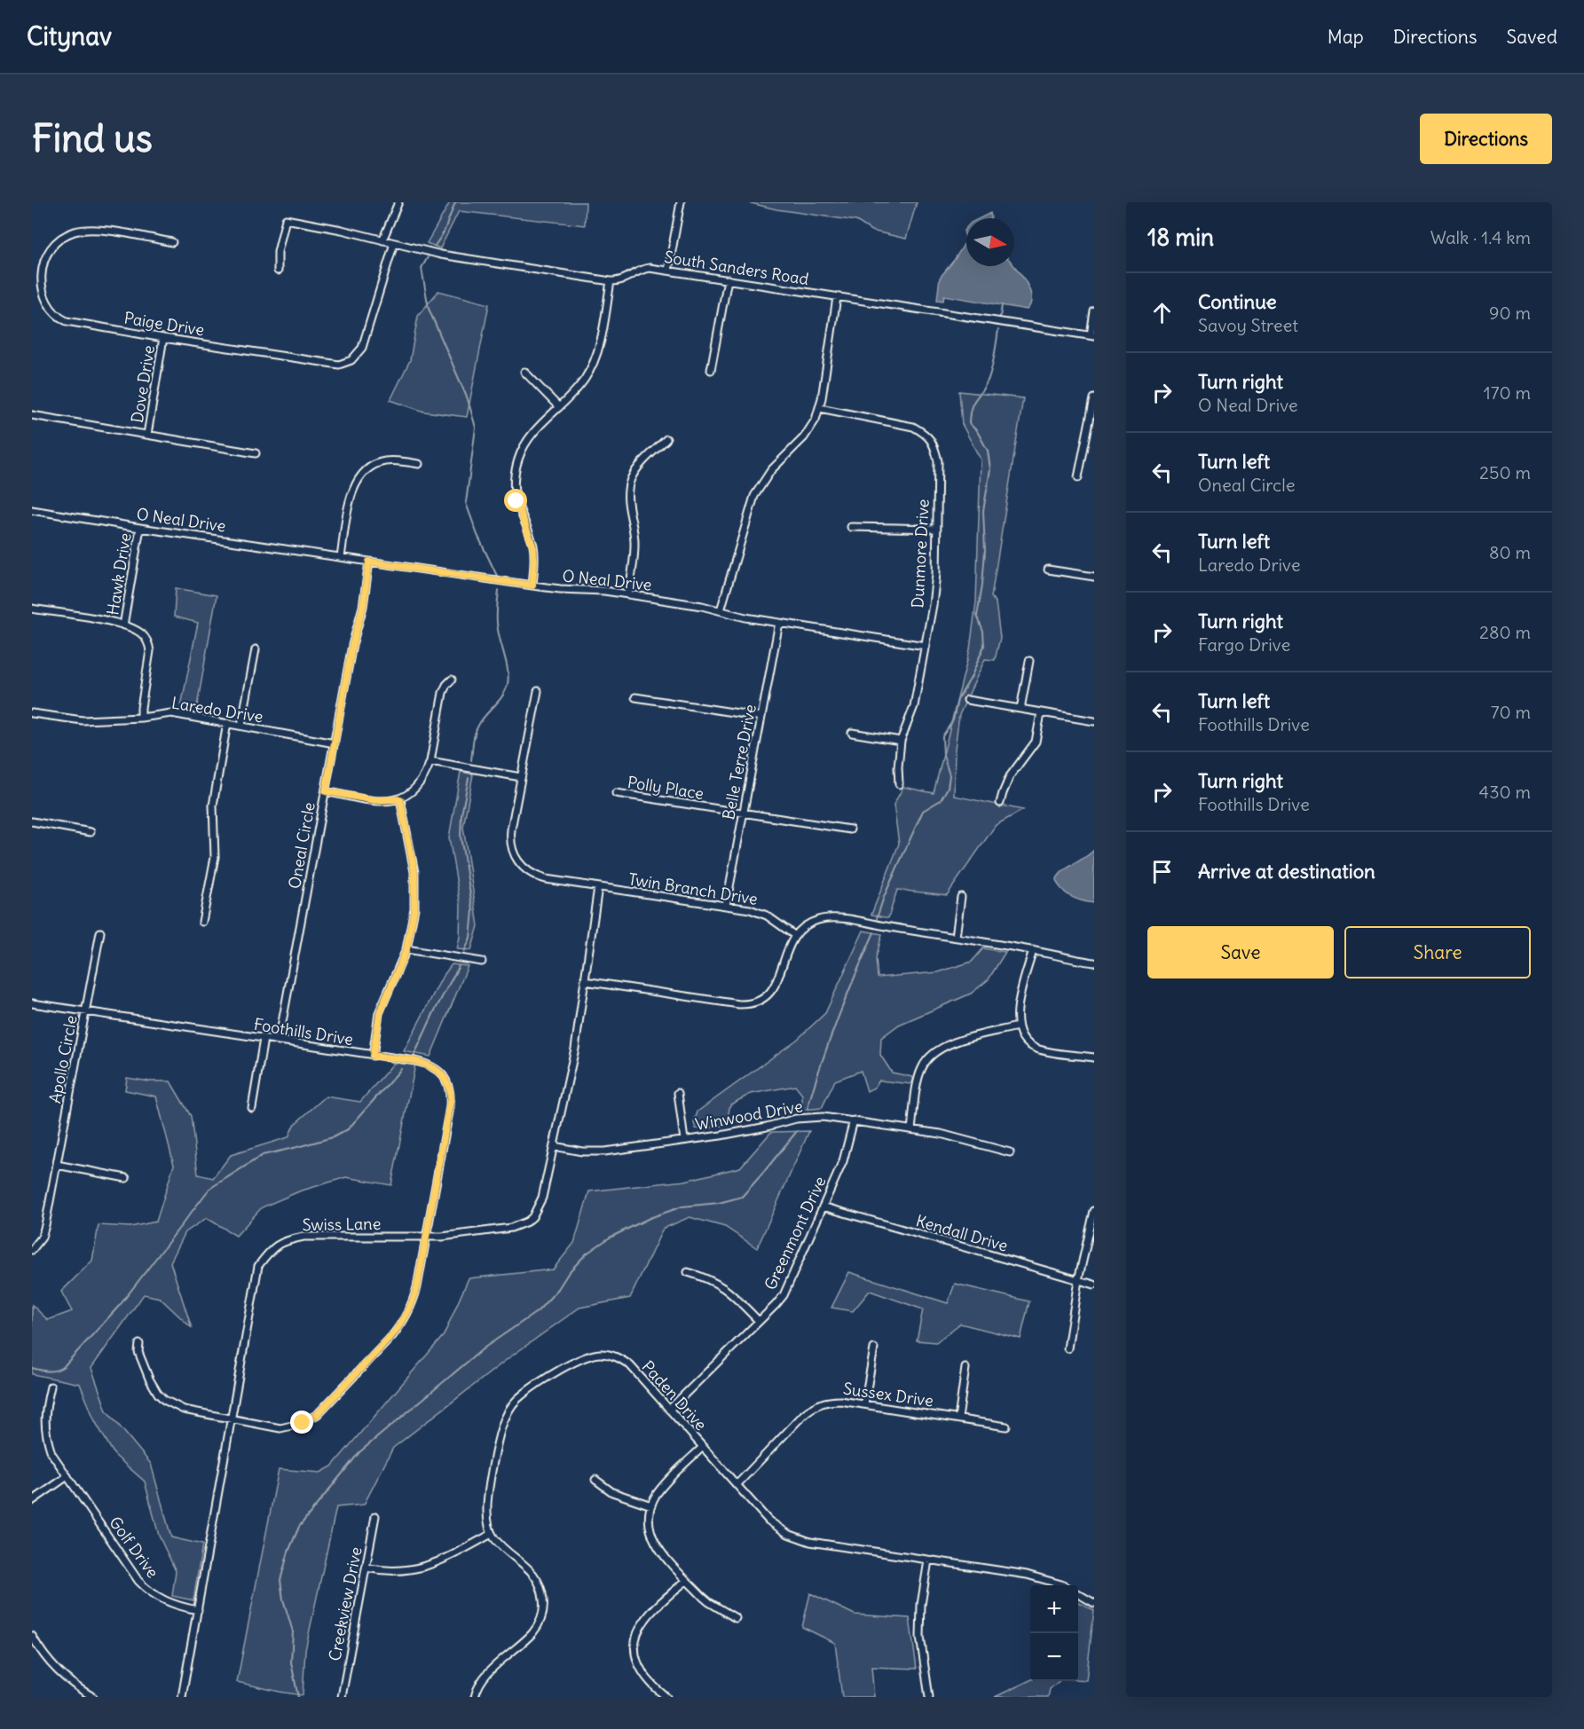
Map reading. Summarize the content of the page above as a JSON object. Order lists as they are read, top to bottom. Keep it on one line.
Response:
{"streets":{"street":["South Sanders Road","Paige Drive","Dove Drive","O Neal Drive","Dunmore Drive","Hawk Drive","Laredo Drive","Belle Terre Drive","Polly Place","Oneal Circle","Twin Branch Drive","Foothills Drive","Apollo Circle","Winwood Drive","Swiss Lane","Greenmont Drive","Kendall Drive","Sussex Drive","Paden Drive","Golf Drive","Creekview Drive"]},"crossings":[["South Sanders Road","Paige Drive"],["Paige Drive","Dove Drive"],["O Neal Drive","Dunmore Drive"],["O Neal Drive","Hawk Drive"],["O Neal Drive","Belle Terre Drive"],["O Neal Drive","Oneal Circle"],["Laredo Drive","Oneal Circle"],["Belle Terre Drive","Polly Place"],["Belle Terre Drive","Twin Branch Drive"],["Oneal Circle","Foothills Drive"],["Twin Branch Drive","Swiss Lane"],["Foothills Drive","Apollo Circle"],["Foothills Drive","Swiss Lane"],["Winwood Drive","Swiss Lane"],["Winwood Drive","Greenmont Drive"],["Swiss Lane","Golf Drive"],["Greenmont Drive","Kendall Drive"],["Greenmont Drive","Paden Drive"],["Sussex Drive","Paden Drive"]],"north":"right","page":{"header":"Citynav","nav":["Map","Directions","Saved"],"buttons":["Directions",["Save","Share"]],"title":"Find us","heading":["18 min","Walk · 1.4 km"],"list":[["Continue","Savoy Street","90 m"],["Turn right","O Neal Drive","170 m"],["Turn left","Oneal Circle","250 m"],["Turn left","Laredo Drive","80 m"],["Turn right","Fargo Drive","280 m"],["Turn left","Foothills Drive","70 m"],["Turn right","Foothills Drive","430 m"],"Arrive at destination"],"map_buttons":["+","−"]}}
